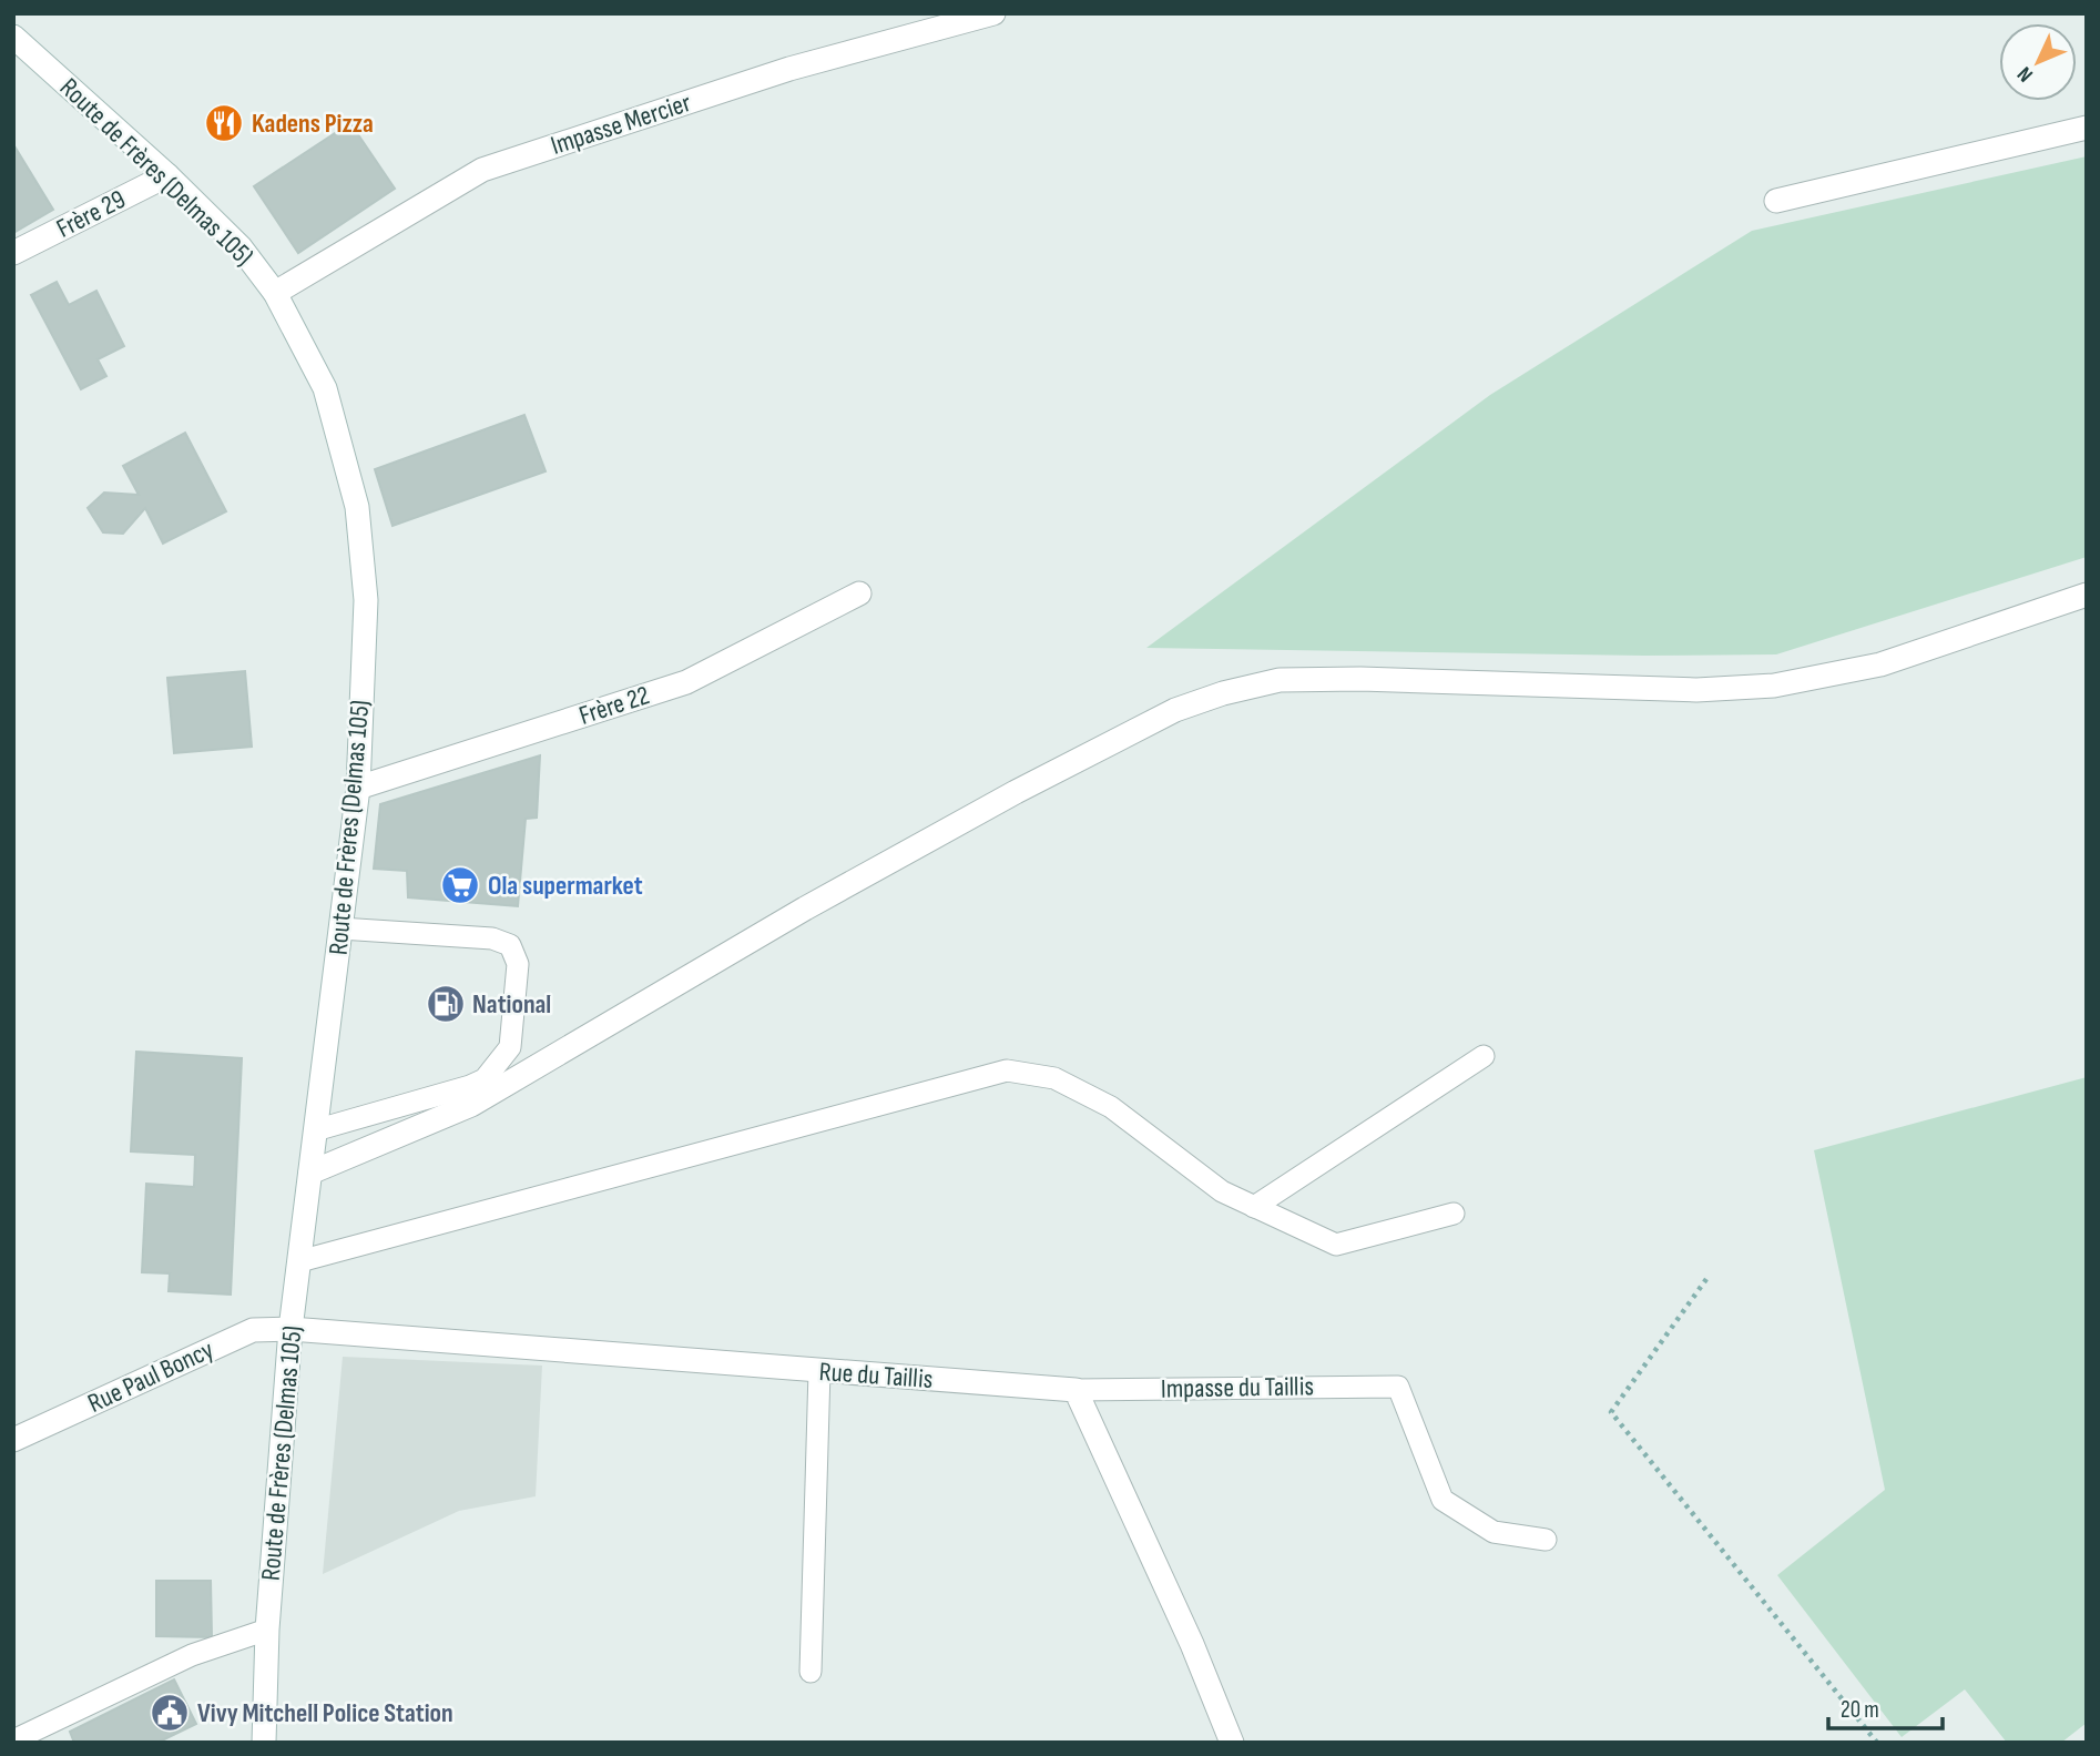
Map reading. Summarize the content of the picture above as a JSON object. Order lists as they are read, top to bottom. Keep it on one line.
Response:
{"streets":{"street":["Impasse Mercier","Route de Frères (Delmas 105)","Frère 29","Frère 22","Rue du Taillis","Rue Paul Boncy"],"lane":["Impasse du Taillis"]},"crossings":[["Impasse Mercier","Route de Frères (Delmas 105)"],["Route de Frères (Delmas 105)","Frère 29"],["Route de Frères (Delmas 105)","Frère 22"],["Route de Frères (Delmas 105)","Rue du Taillis"],["Route de Frères (Delmas 105)","Rue Paul Boncy"],["Rue du Taillis","Rue Paul Boncy"],["Rue du Taillis","Impasse du Taillis"]],"places":{"restaurant":["Kadens Pizza"],"supermarket":["Ola supermarket"],"fuel station":["National"],"public building":["Vivy Mitchell Police Station"]},"scale_bar":"20 m","north":"bottom left"}
